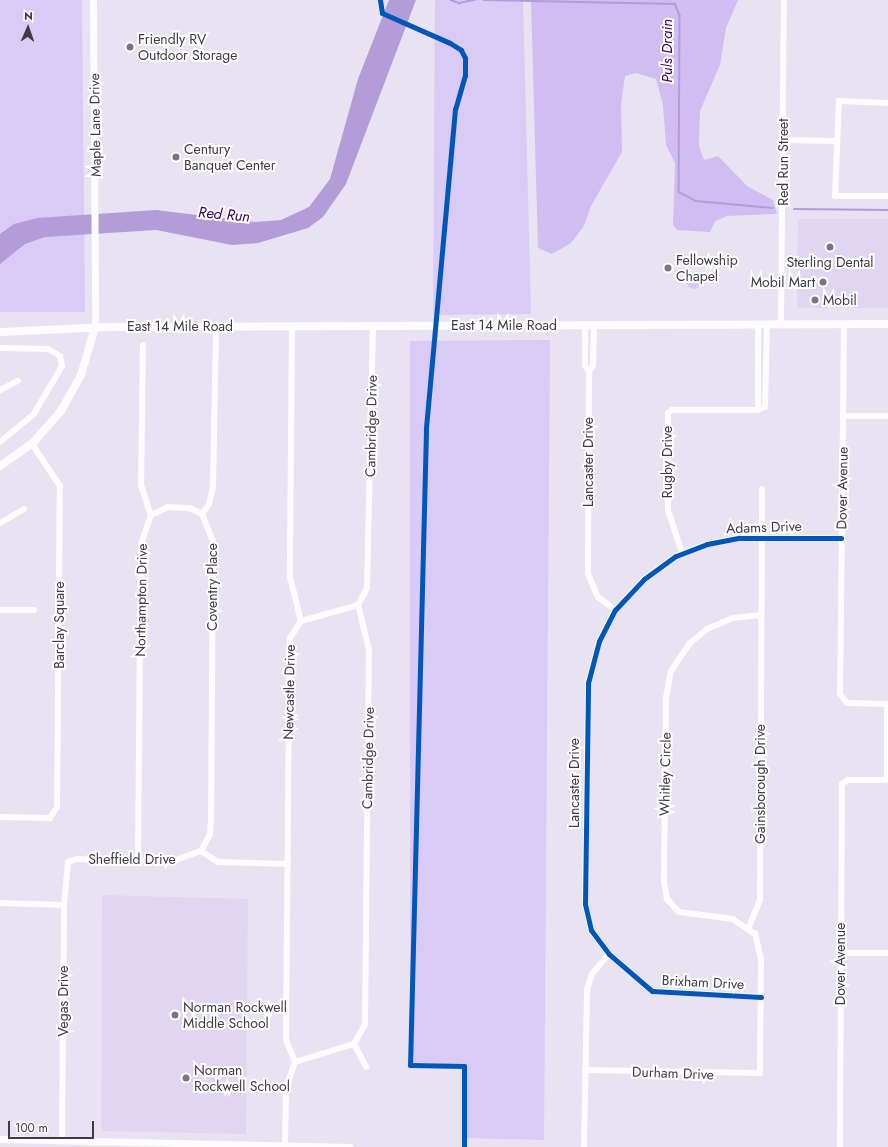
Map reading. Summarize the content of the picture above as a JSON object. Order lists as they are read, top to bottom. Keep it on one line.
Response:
{"streets":{"main road":["East 14 Mile Road"],"street":["Maple Lane Drive","Red Run Street","Cambridge Drive","Lancaster Drive","Rugby Drive","Dover Avenue","Adams Drive","Coventry Place","Northampton Drive","Barclay Square","Newcastle Drive","Whitley Circle","Gainsborough Drive","Sheffield Drive","Brixham Drive","Vegas Drive","Durham Drive"]},"crossings":[["Maple Lane Drive","East 14 Mile Road"],["Red Run Street","East 14 Mile Road"],["East 14 Mile Road","Cambridge Drive"],["East 14 Mile Road","Lancaster Drive"],["East 14 Mile Road","Rugby Drive"],["East 14 Mile Road","Dover Avenue"],["Lancaster Drive","Adams Drive"],["Lancaster Drive","Brixham Drive"],["Rugby Drive","Adams Drive"],["Dover Avenue","Adams Drive"],["Adams Drive","Gainsborough Drive"],["Coventry Place","Sheffield Drive"],["Northampton Drive","Sheffield Drive"],["Whitley Circle","Gainsborough Drive"],["Sheffield Drive","Vegas Drive"],["Brixham Drive","Durham Drive"]],"water":["Puls Drain","Red Run"],"places":["Friendly RV Outdoor Storage","Century Banquet Center","Sterling Dental","Fellowship Chapel","Mobil Mart","Mobil","Norman Rockwell Middle School","Norman Rockwell School"],"scale_bar":"100 m","north":"top"}
